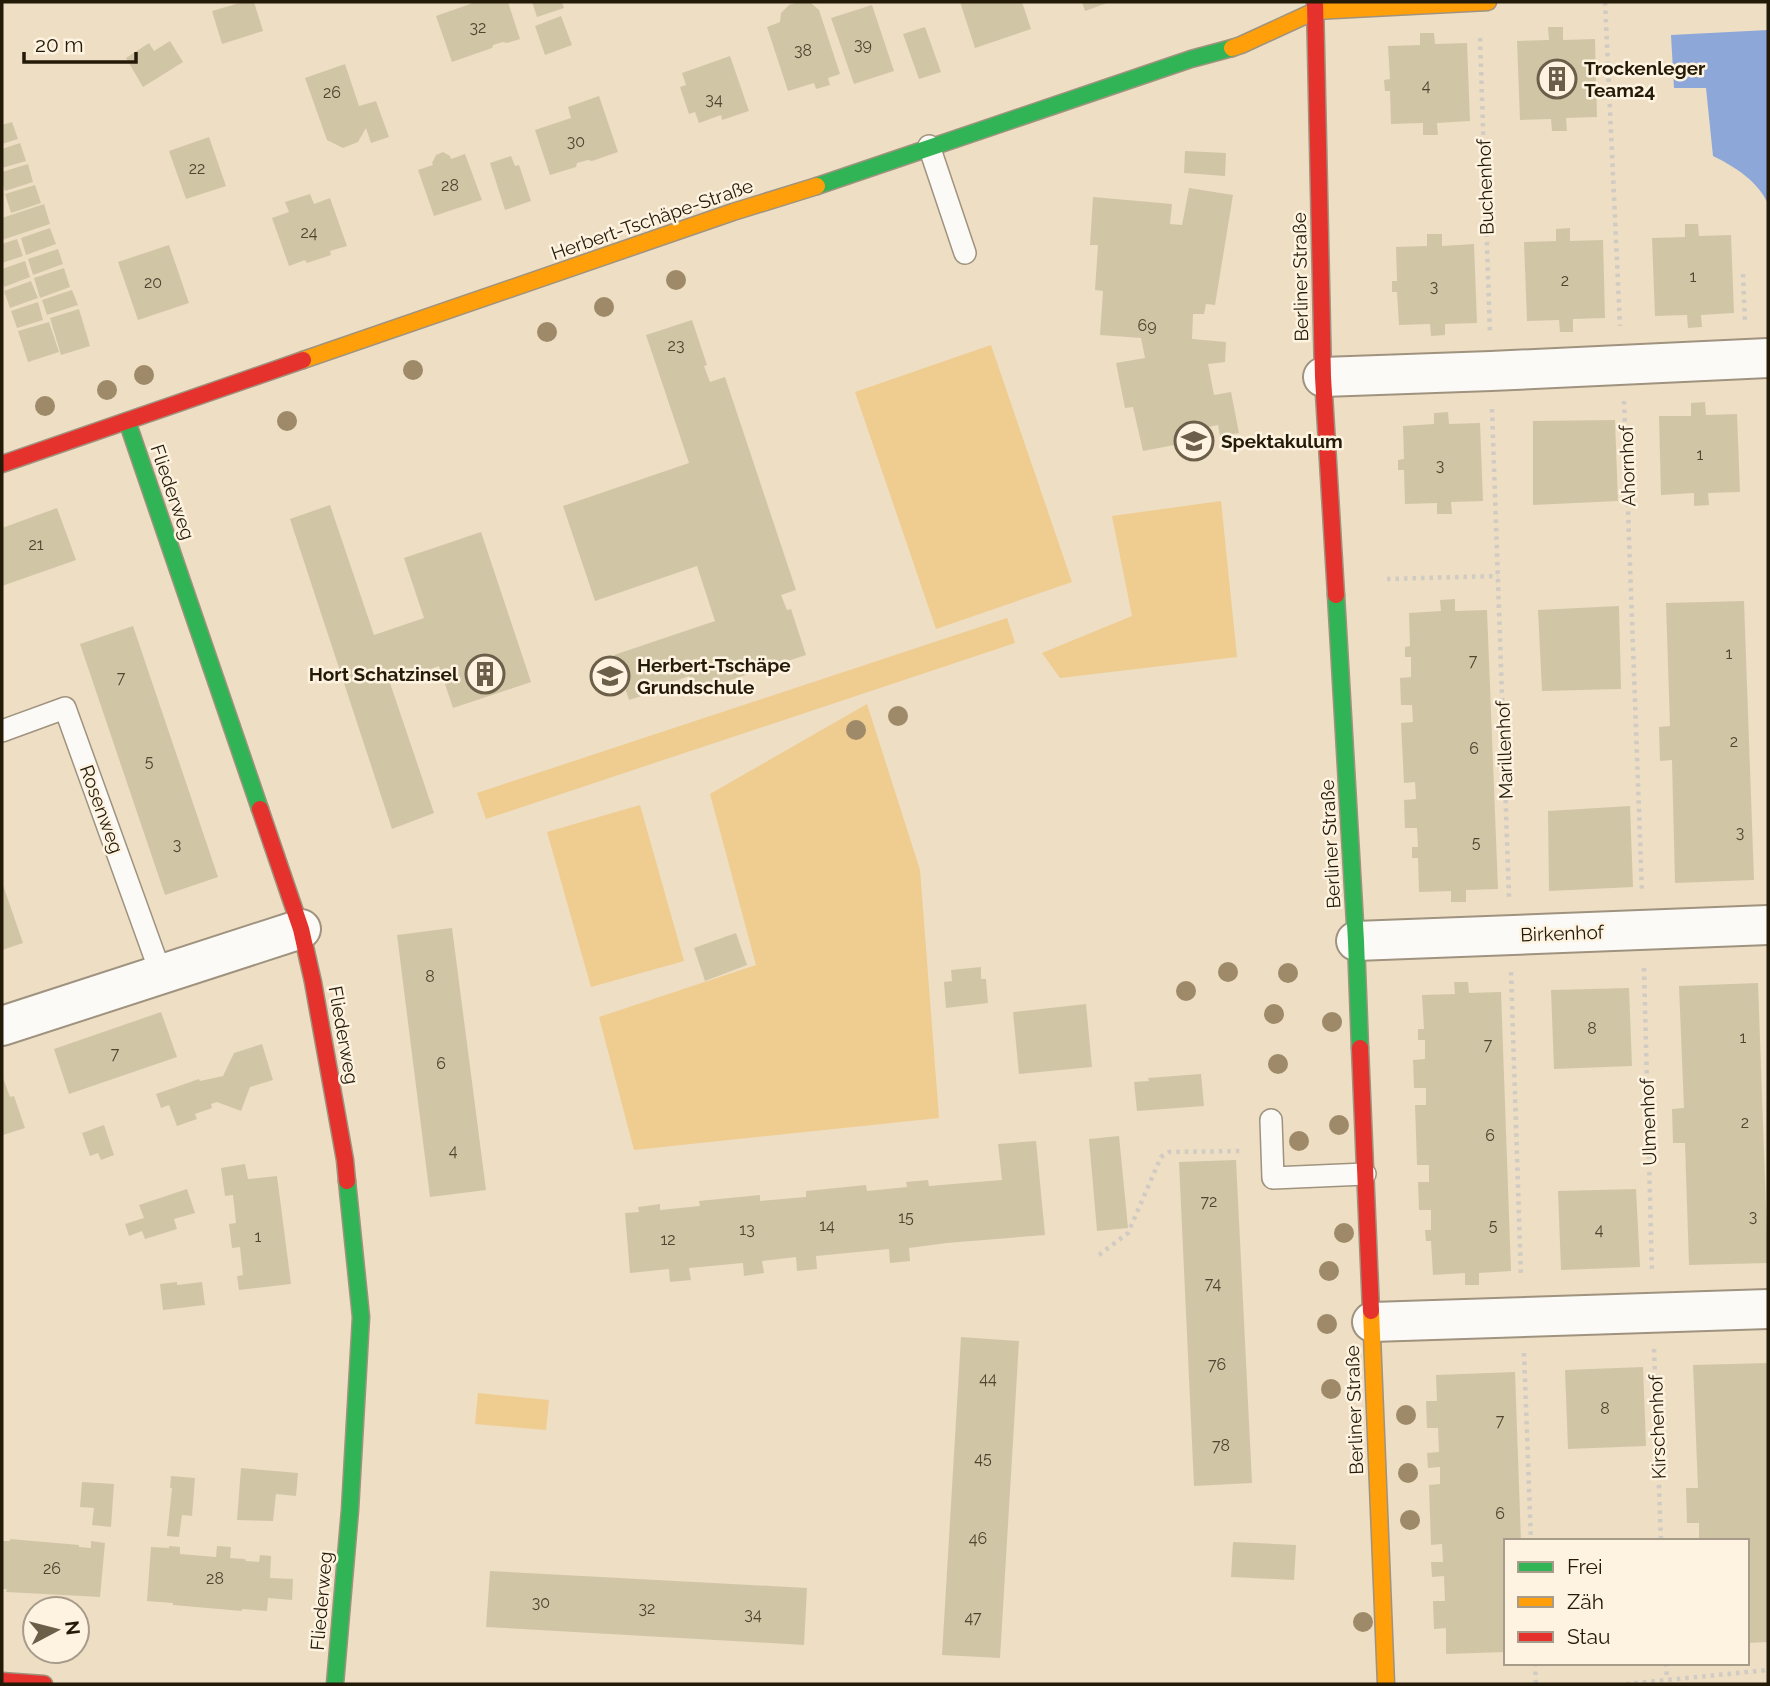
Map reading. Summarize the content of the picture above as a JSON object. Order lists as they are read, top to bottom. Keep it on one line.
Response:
{"streets":{"street":["Herbert-Tschäpe-Straße","Berliner Straße","Fliederweg","Birkenhof"],"lane":["Rosenweg"],"path":["Buchenhof","Ahornhof","Marillenhof","Ulmenhof","Kirschenhof"]},"crossings":[["Buchenhof","Marillenhof"],["Herbert-Tschäpe-Straße","Berliner Straße"],["Herbert-Tschäpe-Straße","Fliederweg"],["Berliner Straße","Birkenhof"],["Ahornhof","Birkenhof"],["Ahornhof","Ulmenhof"],["Marillenhof","Birkenhof"],["Birkenhof","Ulmenhof"],["Ulmenhof","Kirschenhof"]],"places":{"building":["Trockenleger Team24","Hort Schatzinsel"],"school or university":["Spektakulum","Herbert-Tschäpe Grundschule"]},"house_numbers":["32","39","38","4","26","34","30","22","28","24","1","2","20","3","69","23","1","3","21","1","7","7","2","6","5","3","5","3","8","8","1","7","7","6","2","6","4","72","3","15","14","5","13","4","1","12","74","76","44","8","7","78","45","6","46","26","28","30","32","34","47"],"legend":["Frei","Zäh","Stau"],"scale_bar":"20 m","north":"right"}
